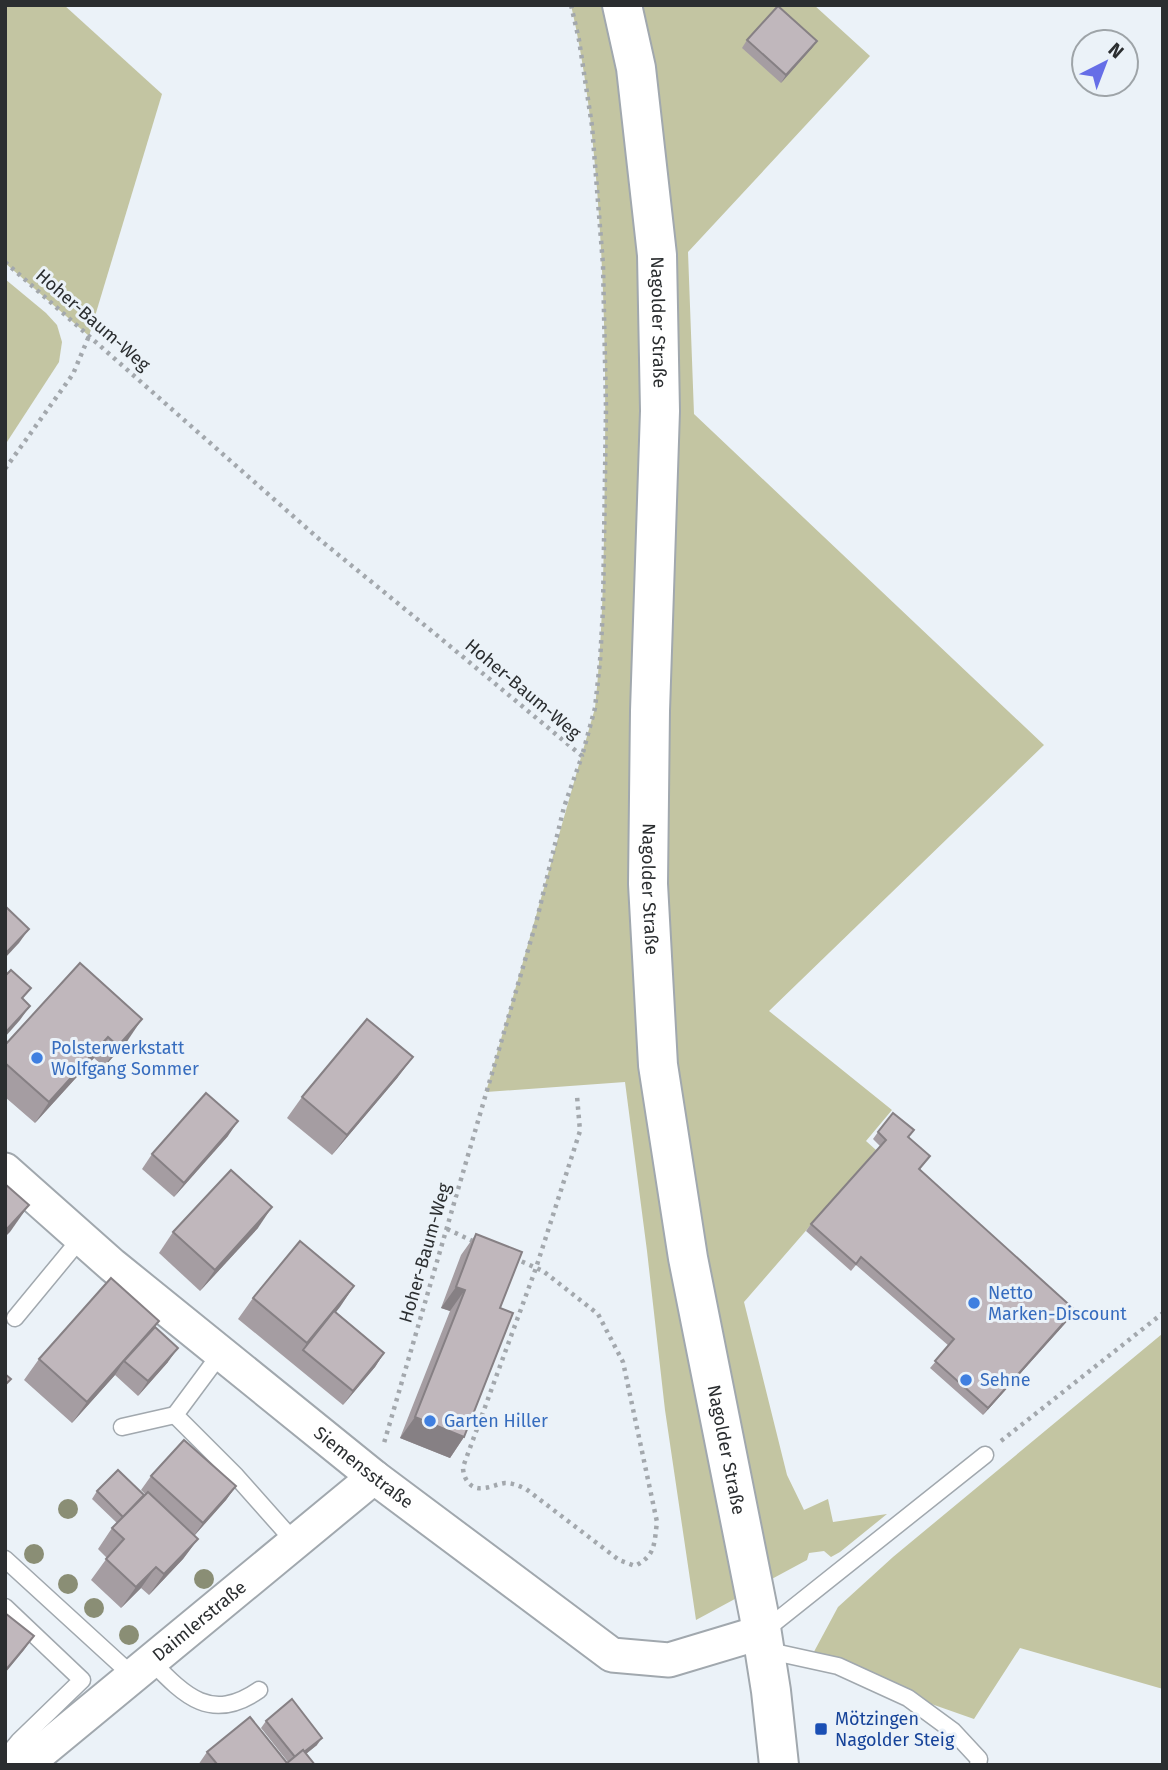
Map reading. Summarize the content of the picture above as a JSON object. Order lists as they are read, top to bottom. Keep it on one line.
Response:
{"streets":{"street":["Nagolder Straße","Siemensstraße","Daimlerstraße"],"path":["Hoher-Baum-Weg"]},"crossings":[["Hoher-Baum-Weg","Siemensstraße"],["Hoher-Baum-Weg","Daimlerstraße"],["Nagolder Straße","Siemensstraße"],["Siemensstraße","Daimlerstraße"]],"places":{"other":["Polsterwerkstatt Wolfgang Sommer","Netto Marken-Discount","Sehne","Garten Hiller"],"transit":["Mötzingen Nagolder Steig"]},"north":"top right"}
